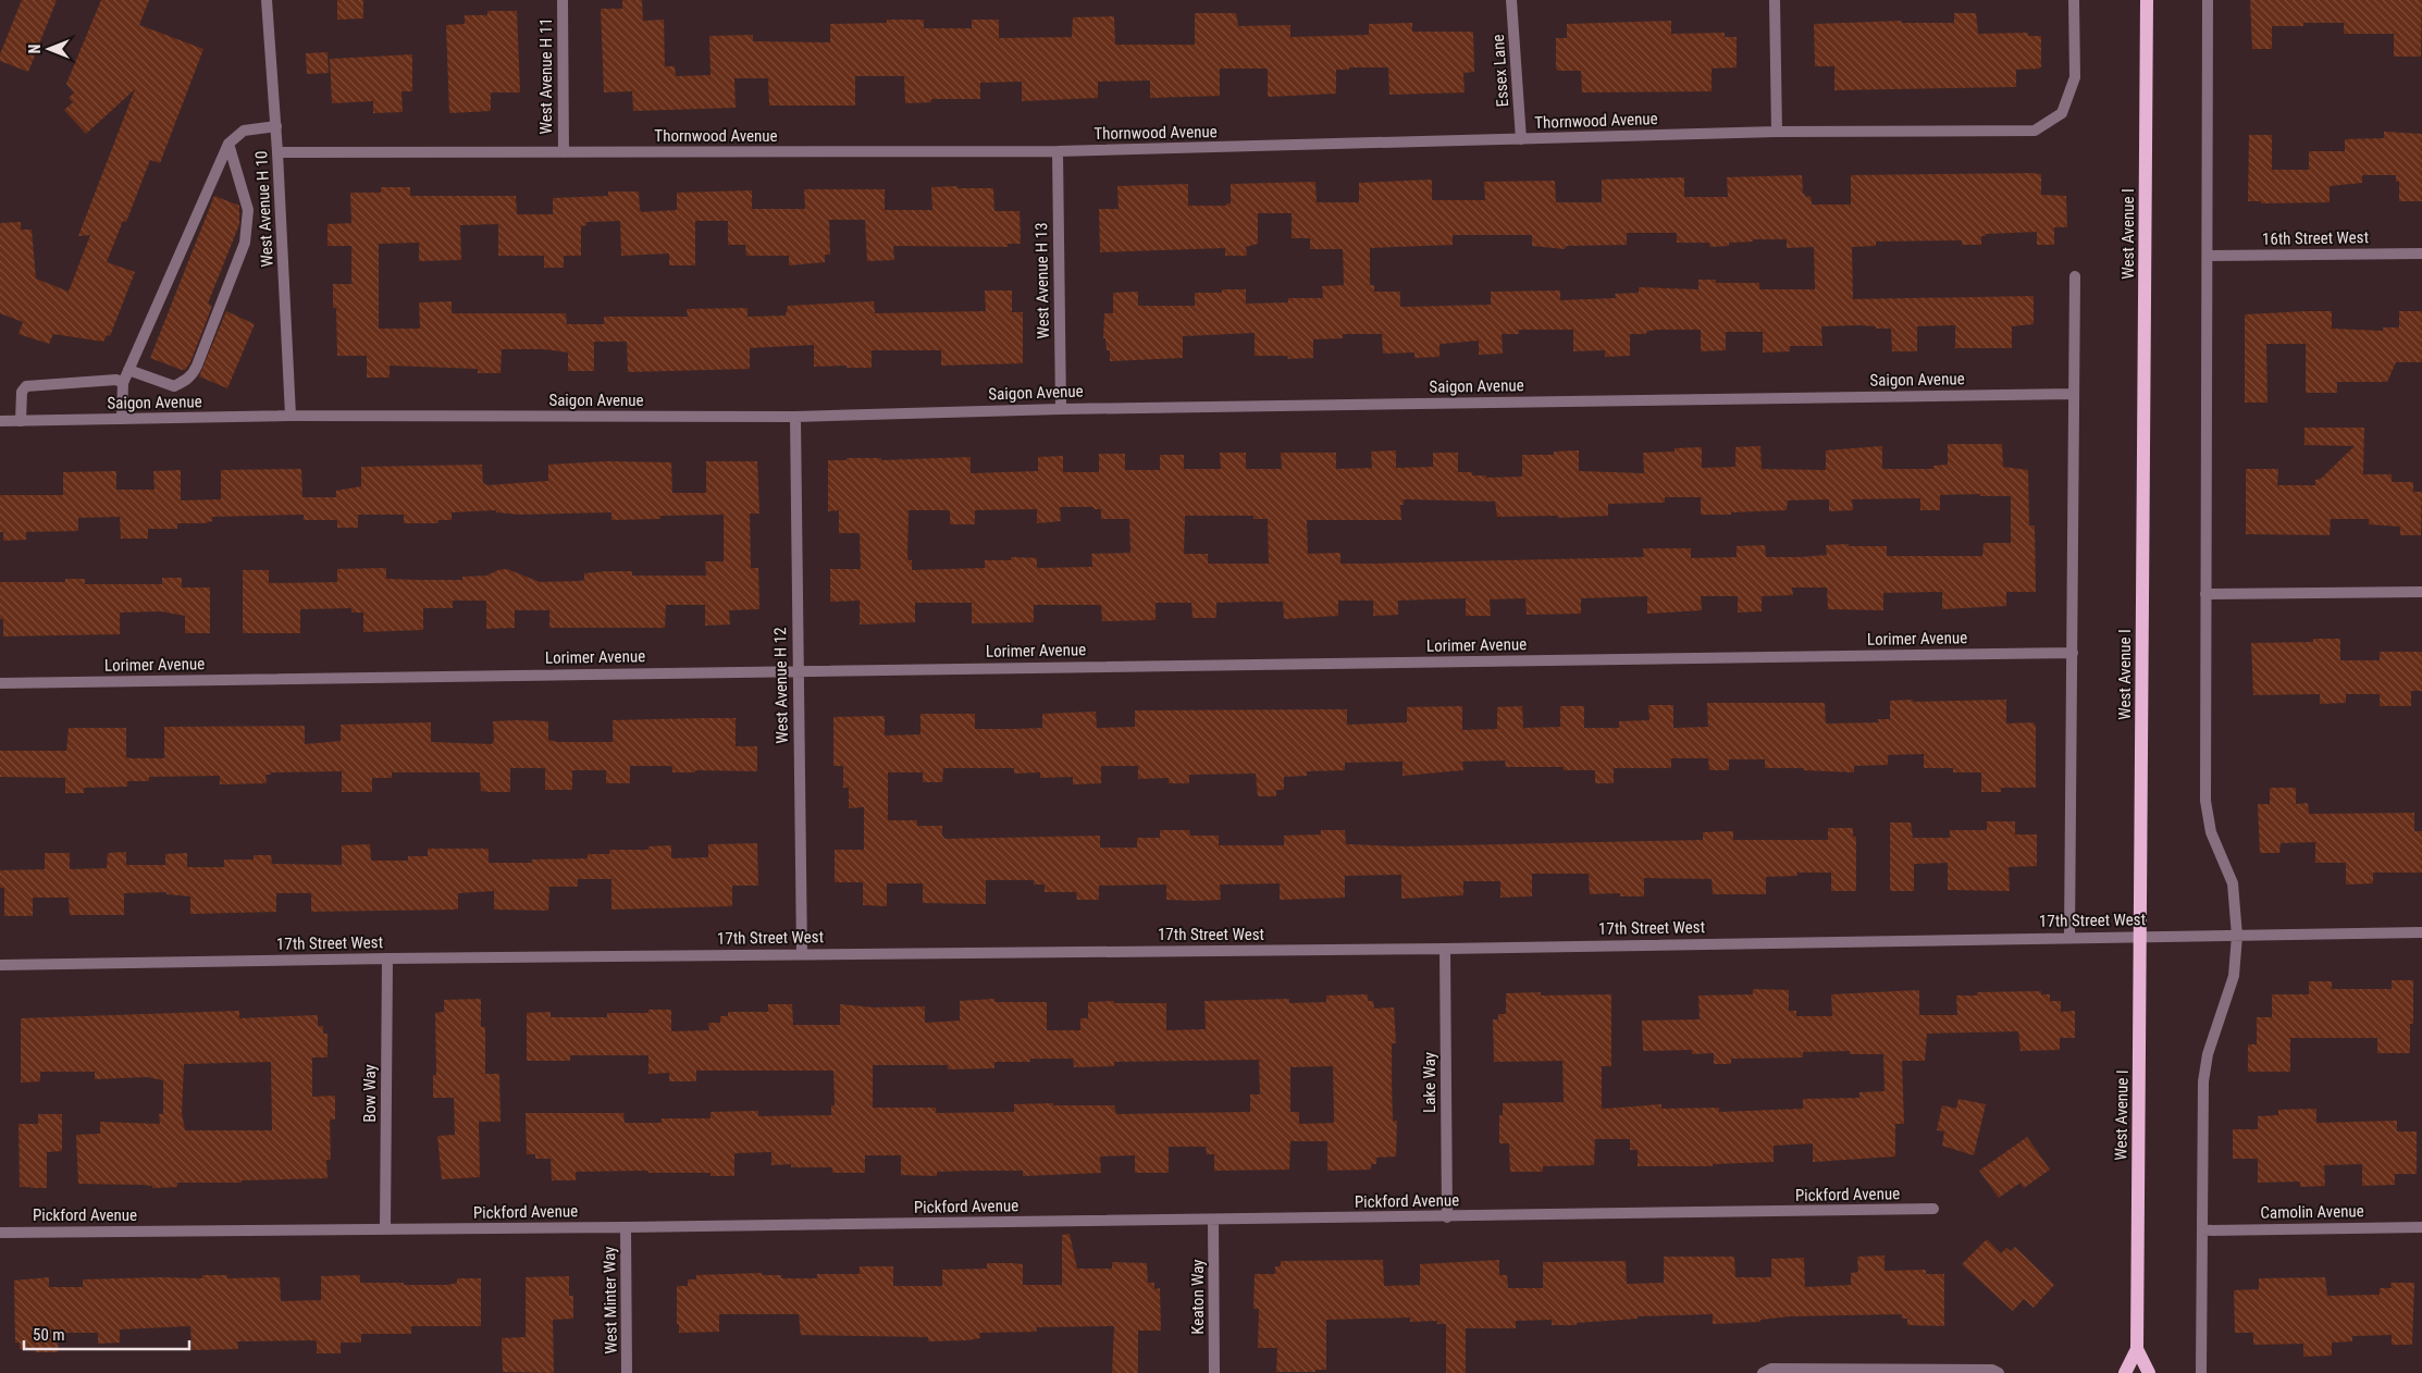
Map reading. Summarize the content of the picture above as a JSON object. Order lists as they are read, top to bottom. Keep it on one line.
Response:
{"streets":{"main road":["West Avenue I"],"street":["Essex Lane","West Avenue H 11","Thornwood Avenue","West Avenue H 10","16th Street West","West Avenue H 13","Saigon Avenue","Lorimer Avenue","West Avenue H 12","17th Street West","Lake Way","Bow Way","Pickford Avenue","Camolin Avenue","Keaton Way","West Minter Way"]},"crossings":[["Essex Lane","Thornwood Avenue"],["West Avenue H 11","Thornwood Avenue"],["Thornwood Avenue","West Avenue H 10"],["Thornwood Avenue","West Avenue H 13"],["West Avenue H 10","Saigon Avenue"],["West Avenue I","17th Street West"],["West Avenue H 13","Saigon Avenue"],["Saigon Avenue","West Avenue H 12"],["Lorimer Avenue","West Avenue H 12"],["West Avenue H 12","17th Street West"],["17th Street West","Lake Way"],["17th Street West","Bow Way"],["Lake Way","Pickford Avenue"],["Bow Way","Pickford Avenue"],["Pickford Avenue","Keaton Way"],["Pickford Avenue","West Minter Way"]],"scale_bar":"50 m","north":"left"}
